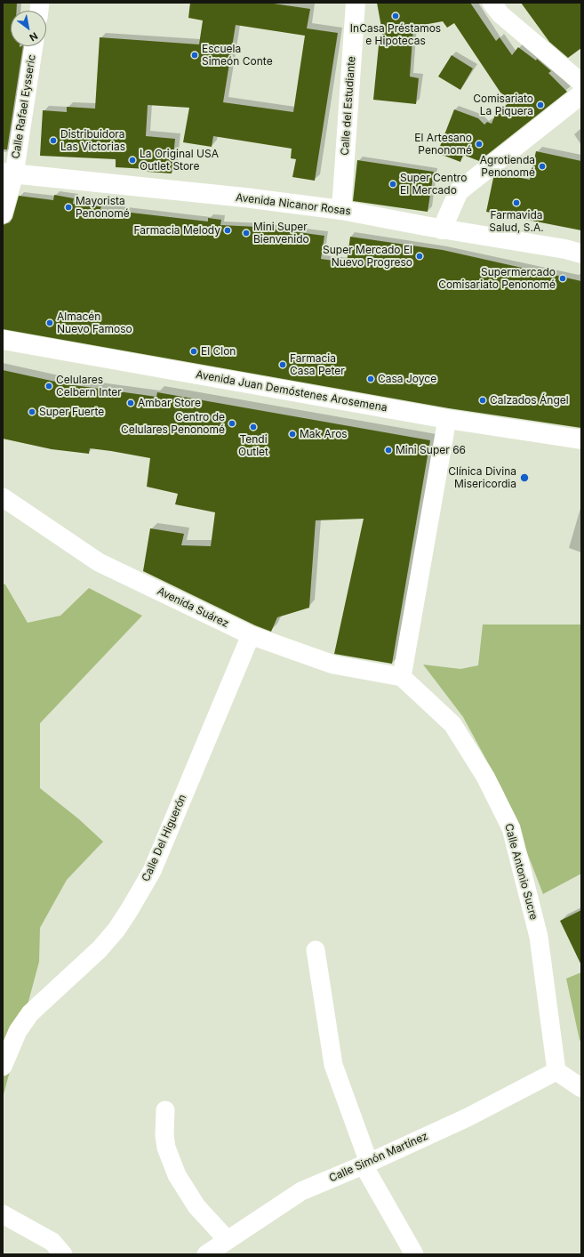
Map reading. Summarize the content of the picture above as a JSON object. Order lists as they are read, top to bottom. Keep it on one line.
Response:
{"streets":{"main road":["Calle del Estudiante","Avenida Nicanor Rosas","Avenida Juan Demóstenes Arosemena"],"street":["Calle Rafael Eysseric","Avenida Suárez","Calle Del Higuerón","Calle Antonio Sucre","Calle Simón Martínez"]},"crossings":[["Calle del Estudiante","Avenida Nicanor Rosas"],["Calle Rafael Eysseric","Avenida Nicanor Rosas"],["Avenida Suárez","Calle Del Higuerón"],["Avenida Suárez","Calle Antonio Sucre"],["Calle Antonio Sucre","Calle Simón Martínez"]],"places":["InCasa Préstamos e Hipotecas","Escuela Simeón Conte","Comisariato La Piquera","Distribuidora Las Victorias","El Artesano Penonomé","La Original USA Outlet Store","Agrotienda Penonomé","Super Centro El Mercado","Farmavida Salud, S.A.","Mayorista Penonomé","Farmacia Melody","Mini Super Bienvenido","Super Mercado El Nuevo Progreso","Supermercado Comisariato Penonomé","Almacén Nuevo Famoso","El Clon","Farmacia Casa Peter","Casa Joyce","Celulares Celbern Inter","Calzados Ángel","Ambar Store","Super Fuerte","Centro de Celulares Penonomé","Tendi Outlet","Mak Aros","Mini Super 66","Clínica Divina Misericordia"],"north":"bottom right"}
